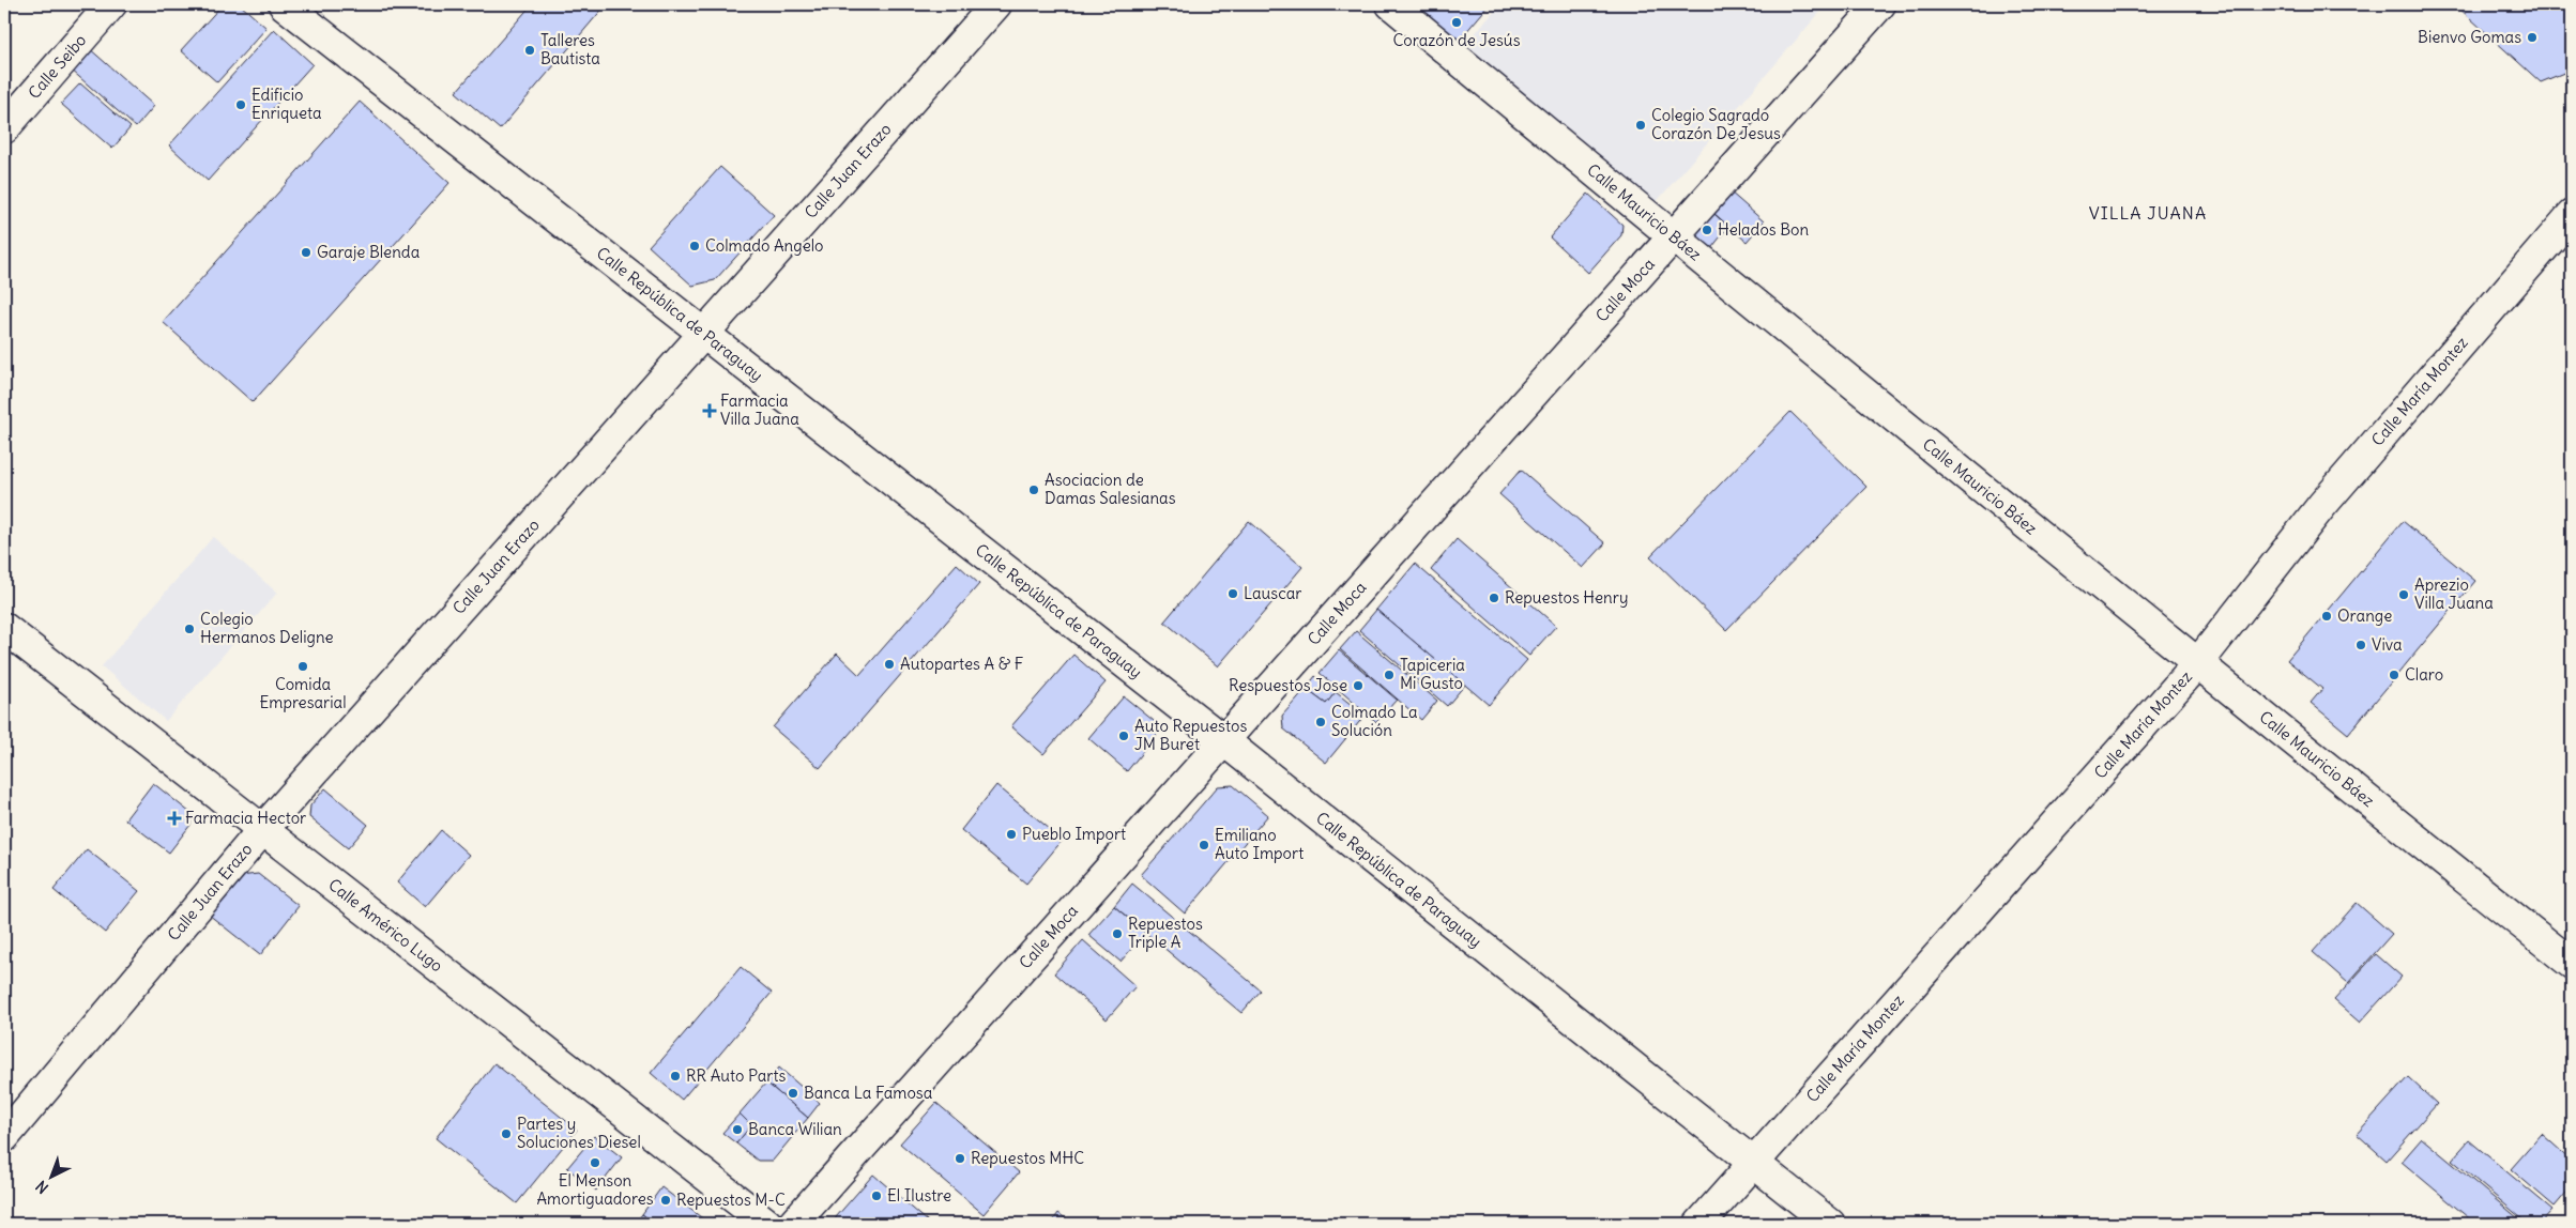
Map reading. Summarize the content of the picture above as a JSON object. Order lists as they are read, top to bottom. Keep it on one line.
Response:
{"streets":{"street":["Calle Seibo","Calle Juan Erazo","Calle Mauricio Báez","Calle Moca","Calle República de Paraguay","Calle María Montez","Calle Américo Lugo"]},"crossings":[["Calle Juan Erazo","Calle República de Paraguay"],["Calle Juan Erazo","Calle Américo Lugo"],["Calle Mauricio Báez","Calle Moca"],["Calle Mauricio Báez","Calle María Montez"],["Calle Moca","Calle República de Paraguay"],["Calle República de Paraguay","Calle María Montez"]],"districts":["VILLA JUANA"],"places":{"other":["Corazón de Jesús","Bienvo Gomas","Talleres Bautista","Edificio Enriqueta","Colegio Sagrado Corazón De Jesus","Helados Bon","Colmado Angelo","Garaje Blenda","Asociacion de Damas Salesianas","Lauscar","Aprezio Villa Juana","Repuestos Henry","Orange","Colegio Hermanos Deligne","Viva","Autopartes A & F","Comida Empresarial","Tapiceria Mi Gusto","Claro","Respuestos Jose","Colmado La Solución","Auto Repuestos JM Buret","Pueblo Import","Emiliano Auto Import","Repuestos Triple A","RR Auto Parts","Banca La Famosa","Banca Wilian","Partes y Soluciones Diesel","Repuestos MHC","El Menson Amortiguadores","El Ilustre","Repuestos M-C"],"health":["Farmacia Villa Juana","Farmacia Hector"]},"north":"bottom left"}
